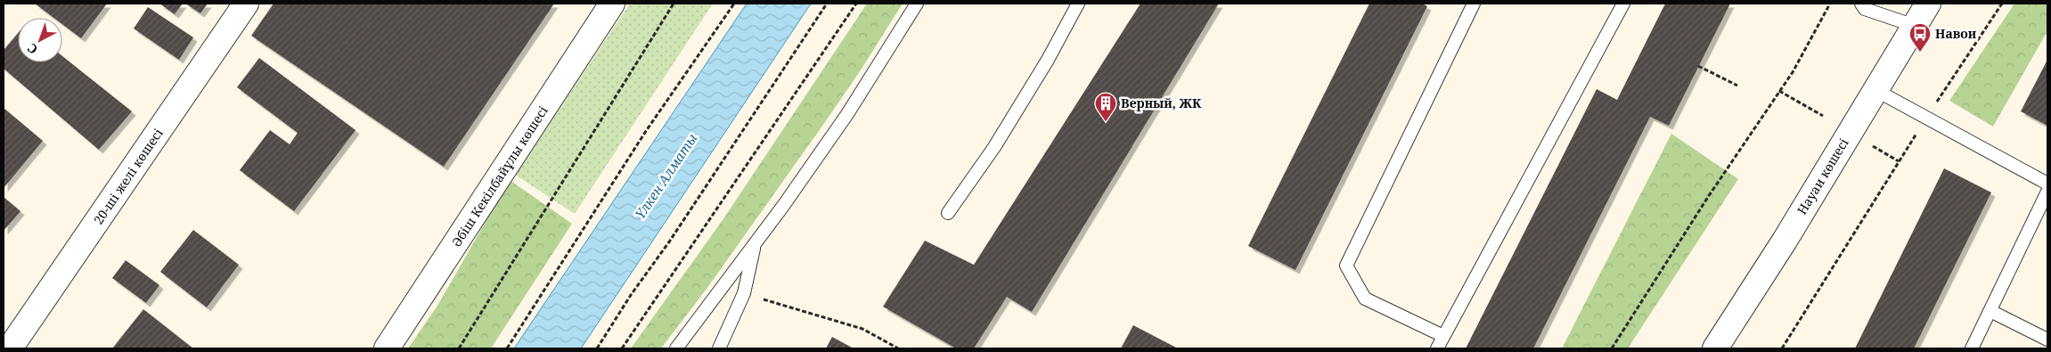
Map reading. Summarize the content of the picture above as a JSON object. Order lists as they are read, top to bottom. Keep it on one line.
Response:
{"streets":{"street":["20-ші желі көшесі","Әбіш Кекілбайұлы көшесі","Науаи көшесі"]},"water":["Үлкен Алматы"],"places":{"bus stop":["Навои"],"building":["Верный, ЖК"]},"north":"bottom left"}
